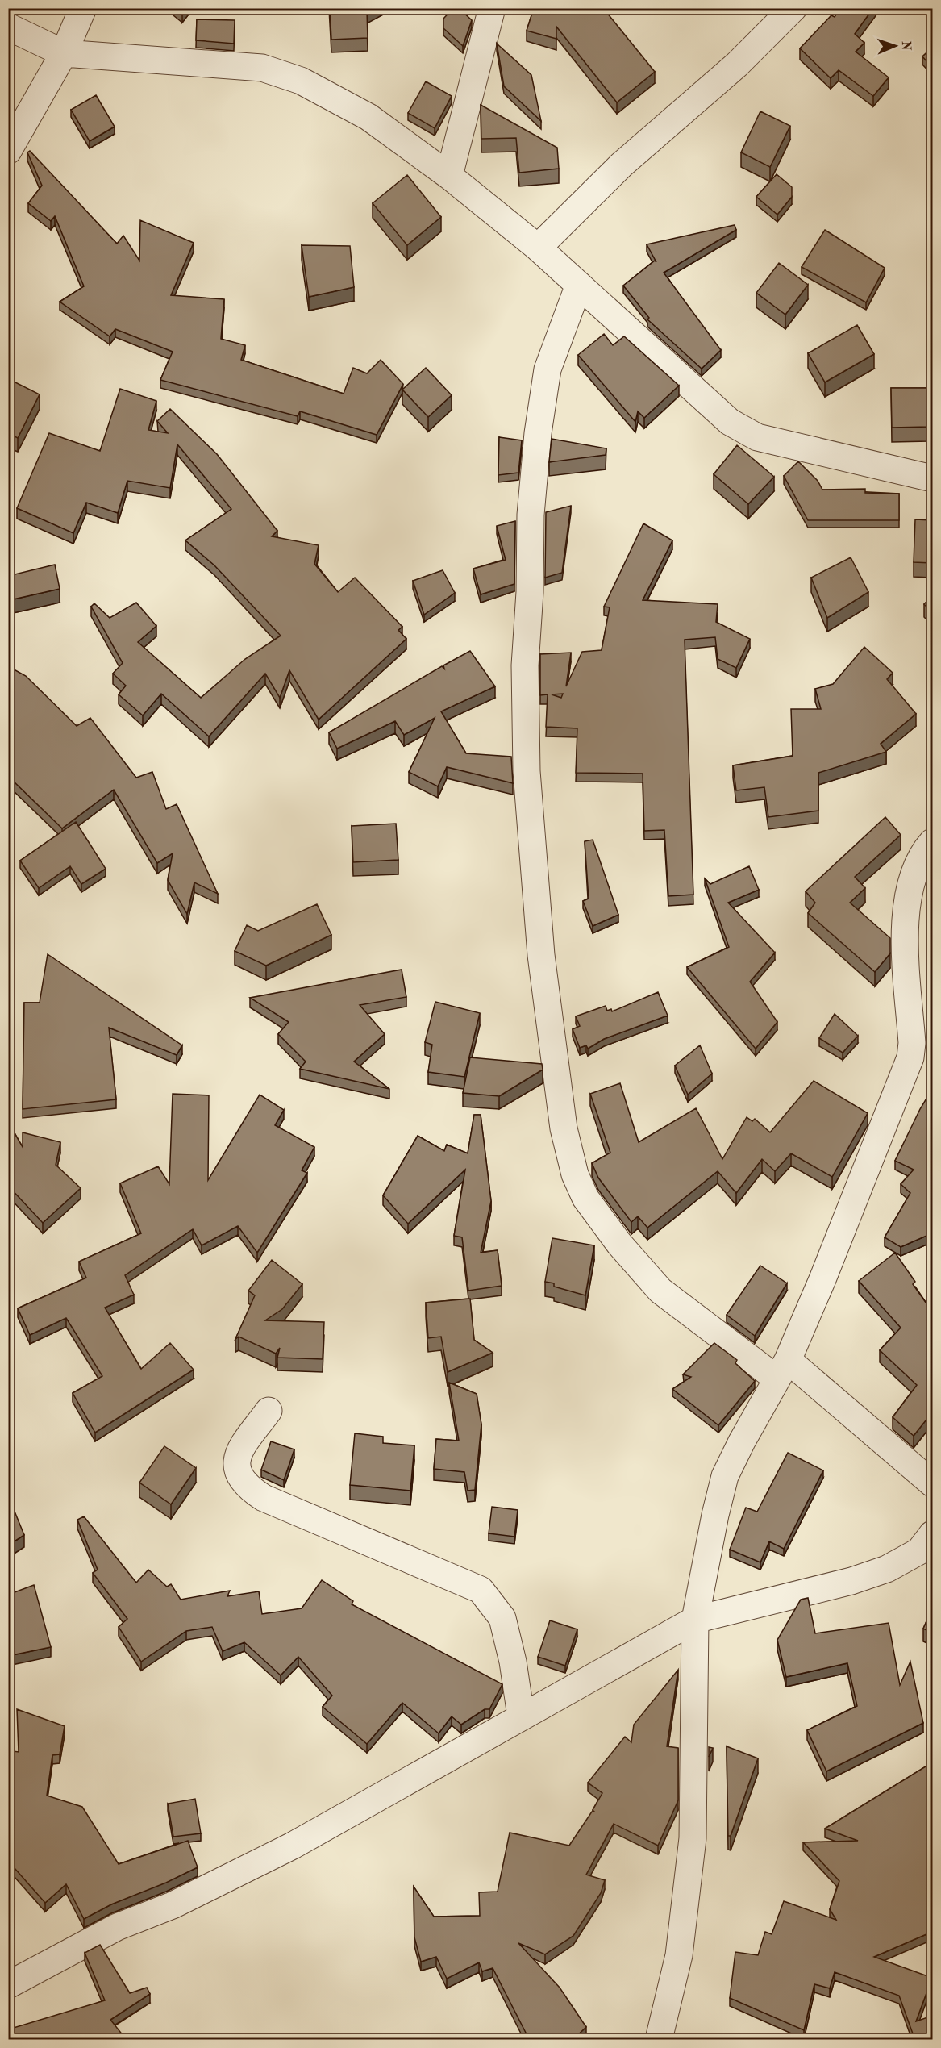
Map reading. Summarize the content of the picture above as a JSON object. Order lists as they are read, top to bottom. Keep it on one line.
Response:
{"north":"right"}
